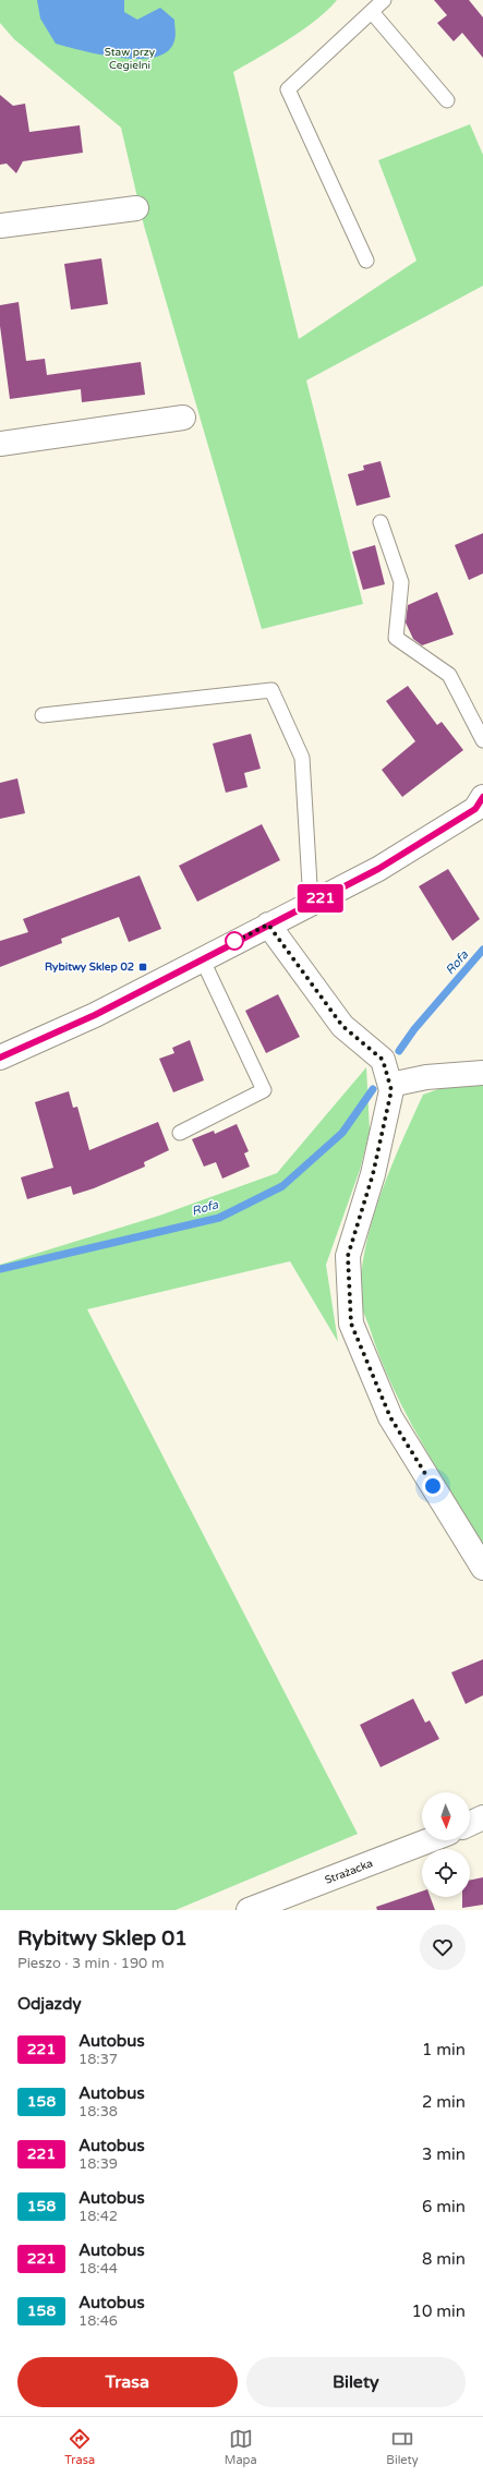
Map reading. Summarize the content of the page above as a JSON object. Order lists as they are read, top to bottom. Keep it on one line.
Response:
{"streets":{"street":["Strażacka"]},"water":["Rofa"],"parks":["Staw przy Cegielni"],"places":{"transit":["Rybitwy Sklep 02"]},"lines":["bus line 221"],"north":"bottom","page":{"on_map":"221","heading":[["Rybitwy Sklep 01","Pieszo · 3 min · 190 m"],"Odjazdy"],"list":[{"mark":"221","name":"Autobus","note":"18:37","value":"1 min"},{"mark":"158","name":"Autobus","note":"18:38","value":"2 min"},{"mark":"221","name":"Autobus","note":"18:39","value":"3 min"},{"mark":"158","name":"Autobus","note":"18:42","value":"6 min"},{"mark":"221","name":"Autobus","note":"18:44","value":"8 min"},{"mark":"158","name":"Autobus","note":"18:46","value":"10 min"}],"buttons":["Trasa","Bilety"],"tabs":["Trasa","Mapa","Bilety"]}}
